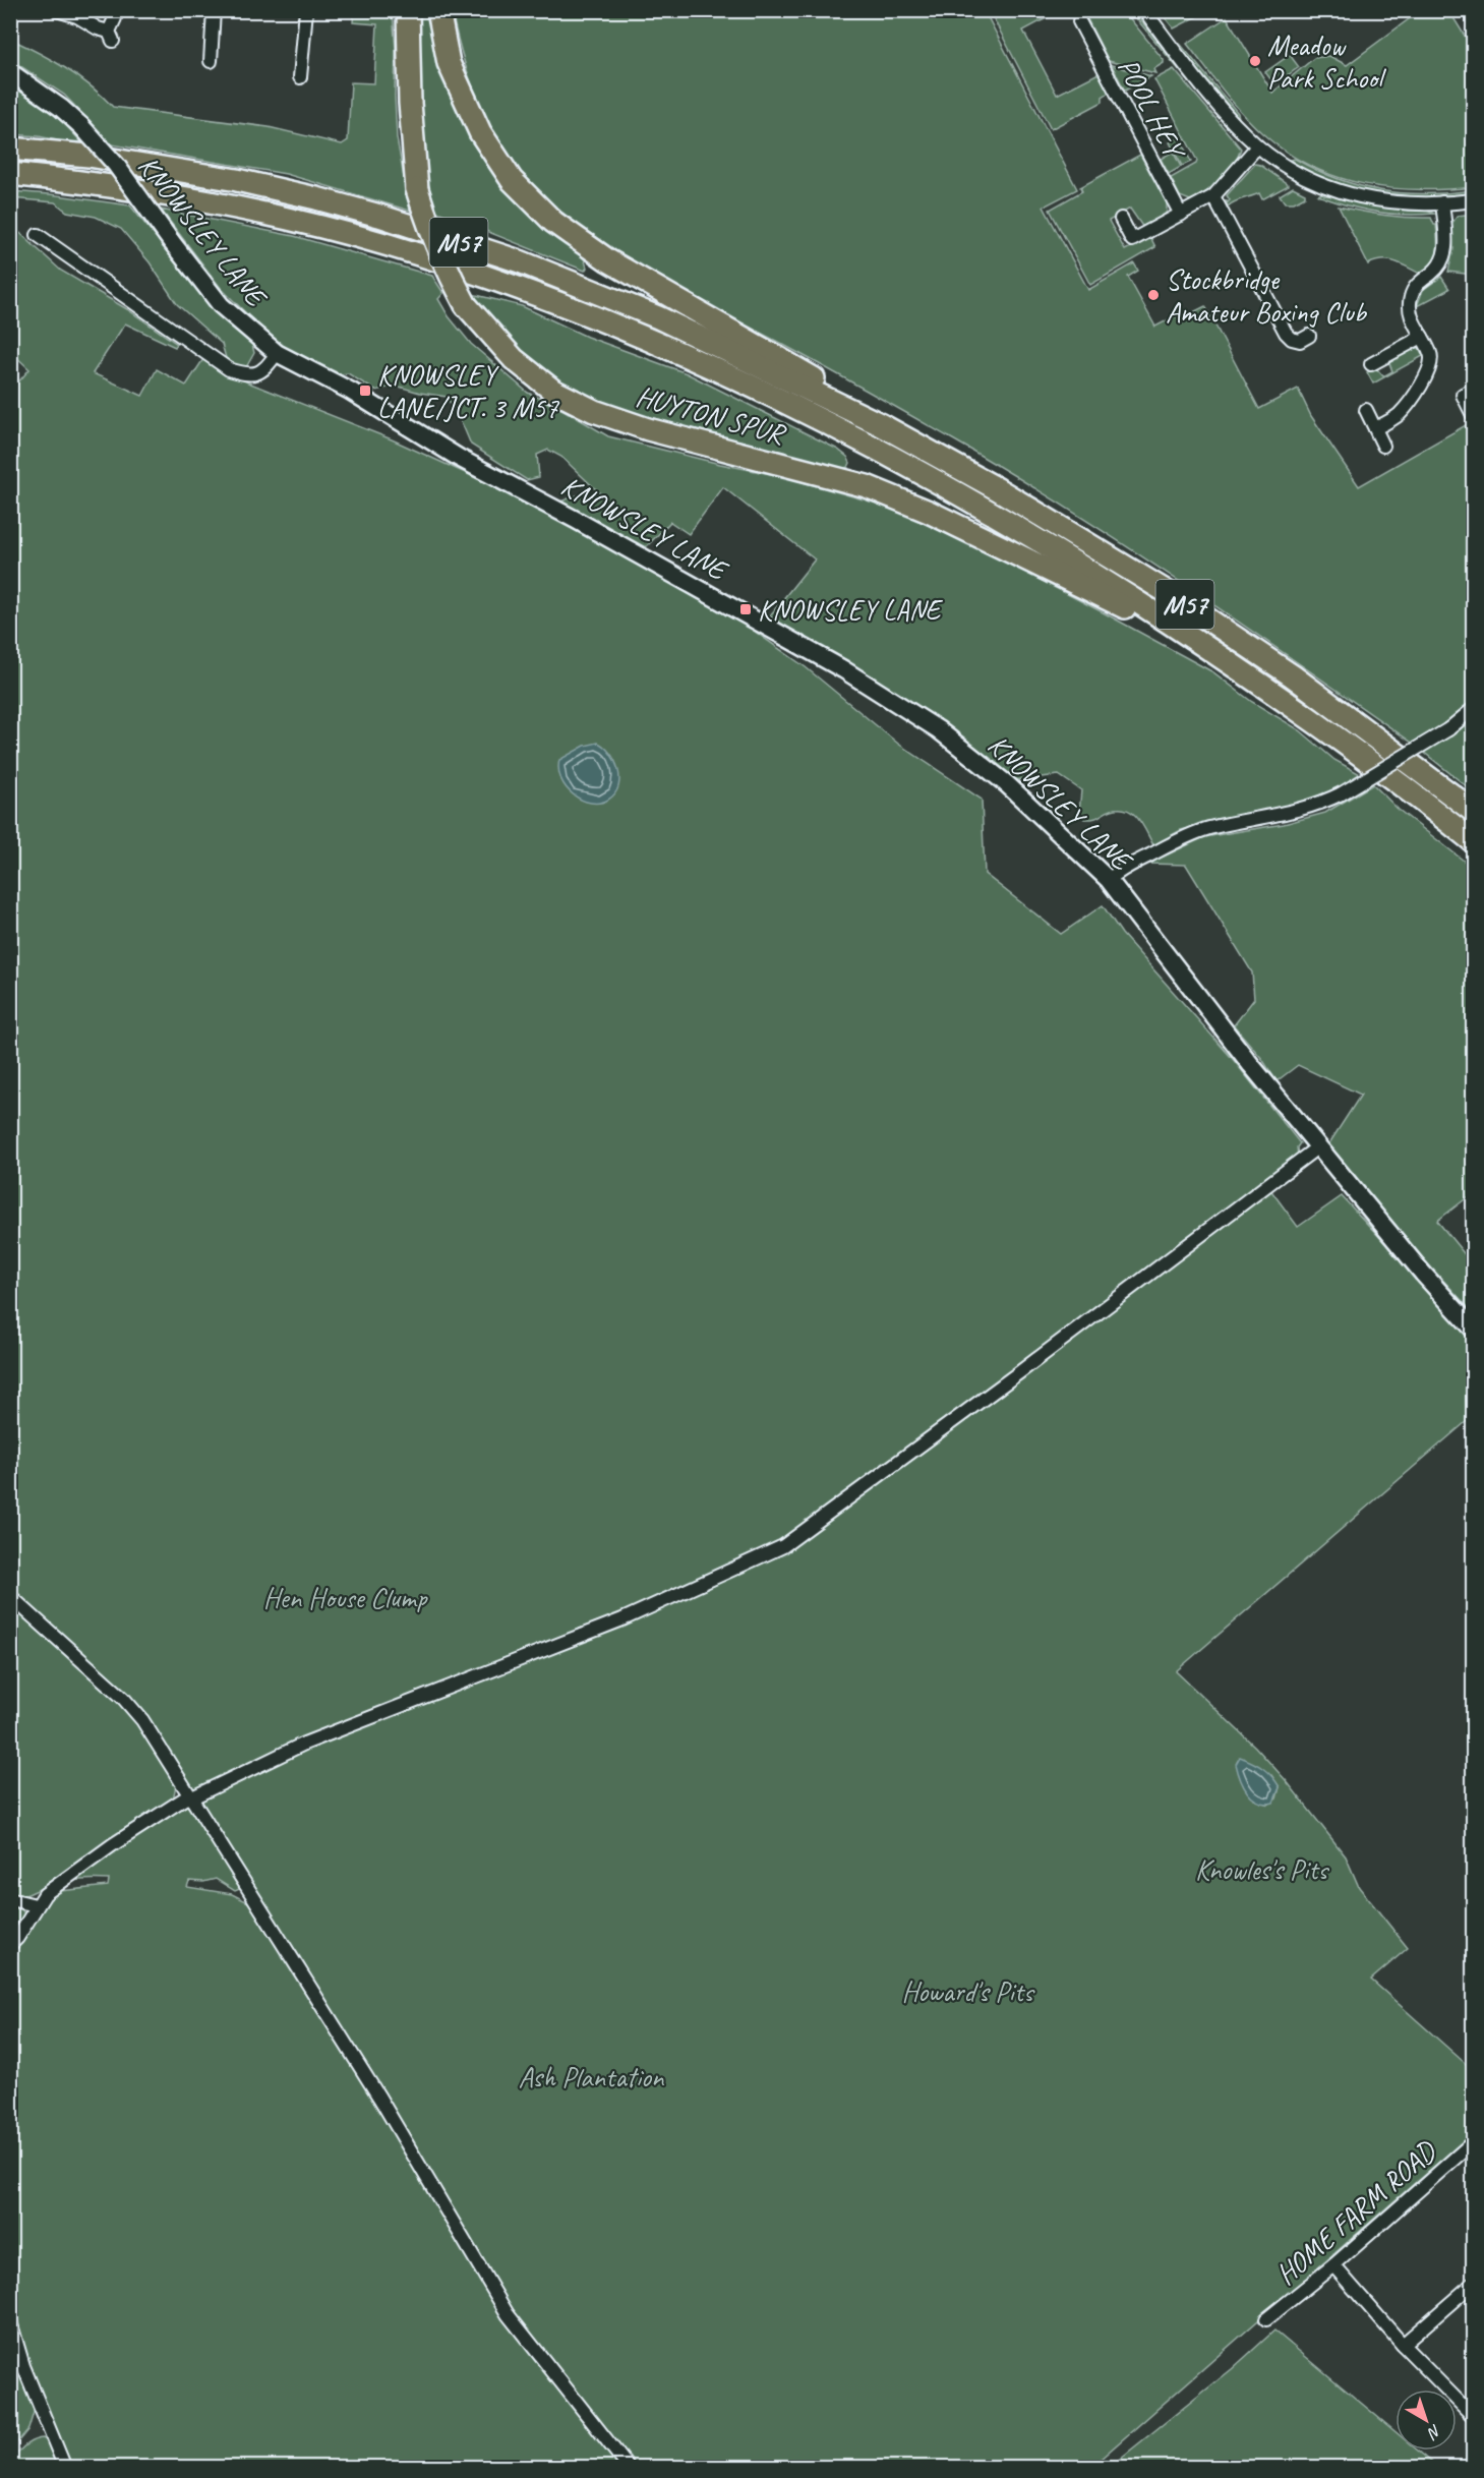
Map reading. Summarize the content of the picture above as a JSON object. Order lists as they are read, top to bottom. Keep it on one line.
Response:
{"streets":{"highway":["M57","HUYTON SPUR"],"main road":["KNOWSLEY LANE"],"street":["POOL HEY","HOME FARM ROAD"]},"crossings":[["M57","HUYTON SPUR"]],"parks":["Hen House Clump","Knowles's Pits","Howard's Pits","Ash Plantation"],"places":{"other":["Meadow Park School","Stockbridge Amateur Boxing Club"],"transit":["KNOWSLEY LANE/JCT. 3 M57","KNOWSLEY LANE"]},"north":"bottom right"}
